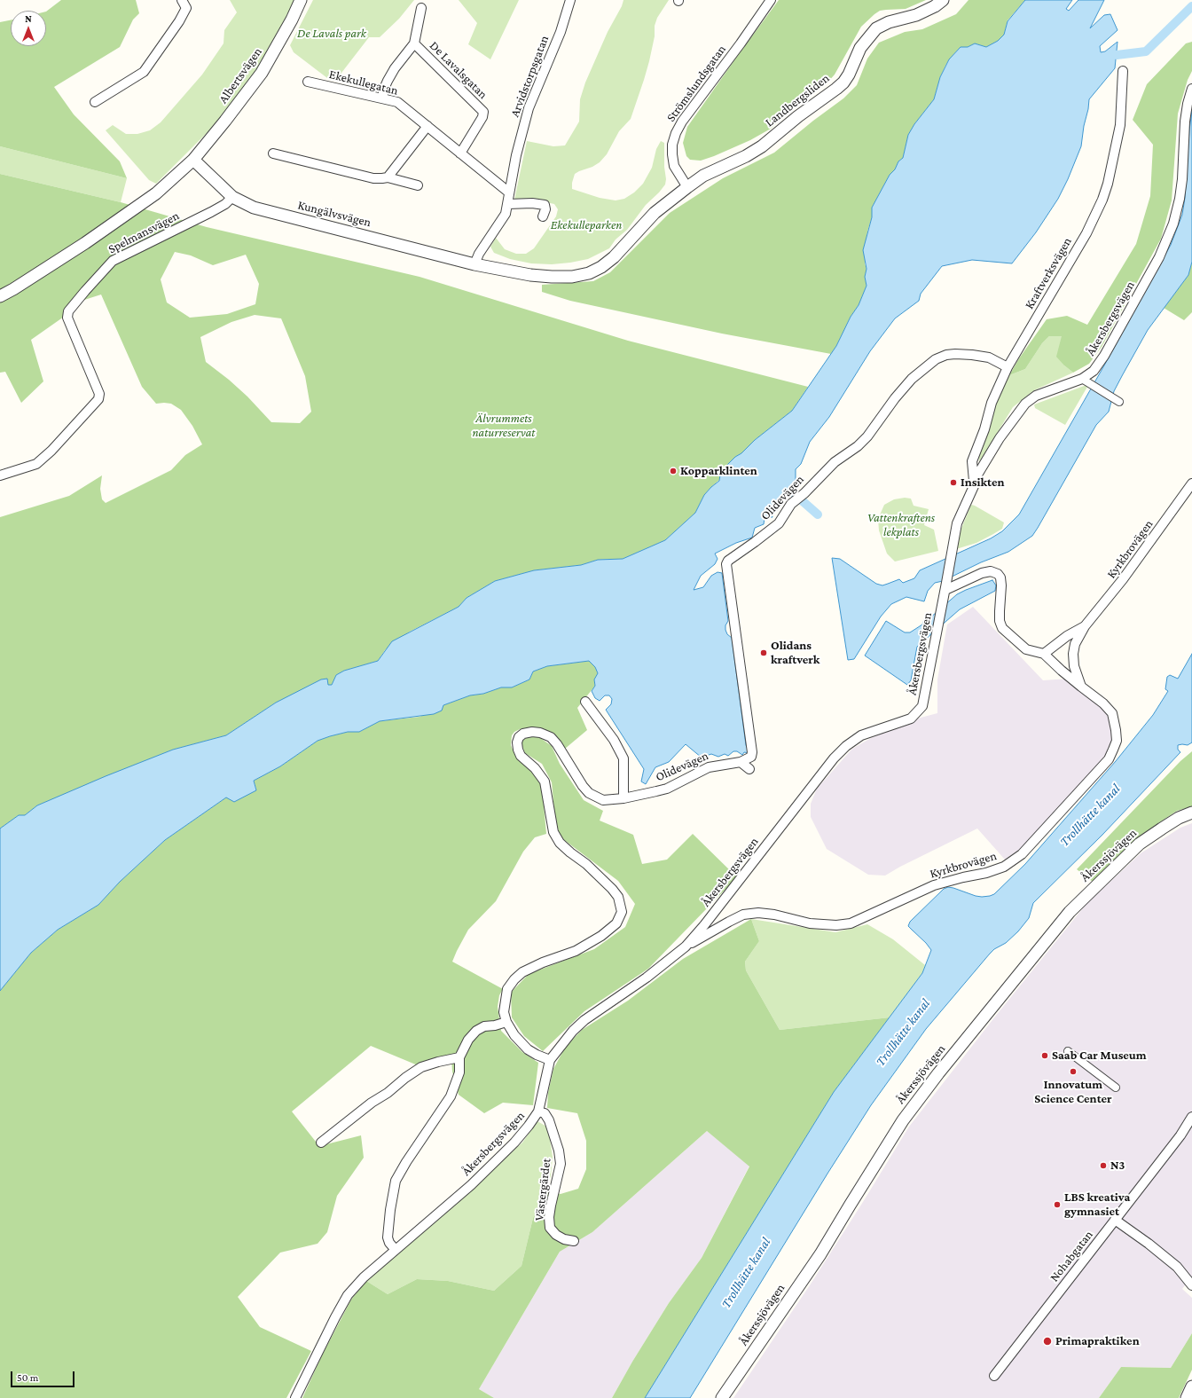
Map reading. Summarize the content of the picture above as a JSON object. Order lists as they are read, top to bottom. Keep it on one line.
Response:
{"streets":{"street":["De Lavalsgatan","Albertsvägen","Arvidstorpsgatan","Ekekullegatan","Strömslundsgatan","Landbergsliden","Kungälvsvägen","Spelmansvägen","Kraftverksvägen","Åkersbergsvägen","Olidevägen","Kyrkbrovägen","Åkerssjövägen","Västergärdet","Nohabgatan"]},"crossings":[["De Lavalsgatan","Ekekullegatan"],["Albertsvägen","Kungälvsvägen"],["Arvidstorpsgatan","Ekekullegatan"],["Arvidstorpsgatan","Kungälvsvägen"],["Strömslundsgatan","Landbergsliden"],["Strömslundsgatan","Kungälvsvägen"],["Landbergsliden","Kungälvsvägen"],["Kungälvsvägen","Spelmansvägen"],["Kraftverksvägen","Åkersbergsvägen"],["Kraftverksvägen","Olidevägen"],["Åkersbergsvägen","Olidevägen"],["Åkersbergsvägen","Kyrkbrovägen"],["Åkersbergsvägen","Västergärdet"]],"water":["Trollhätte kanal"],"parks":["De Lavals park","Ekekulleparken","Älvrummets naturreservat","Vattenkraftens lekplats"],"places":["Kopparklinten","Insikten","Olidans kraftverk","Saab Car Museum","Innovatum Science Center","N3","LBS kreativa gymnasiet","Primapraktiken"],"scale_bar":"50 m","north":"top"}
